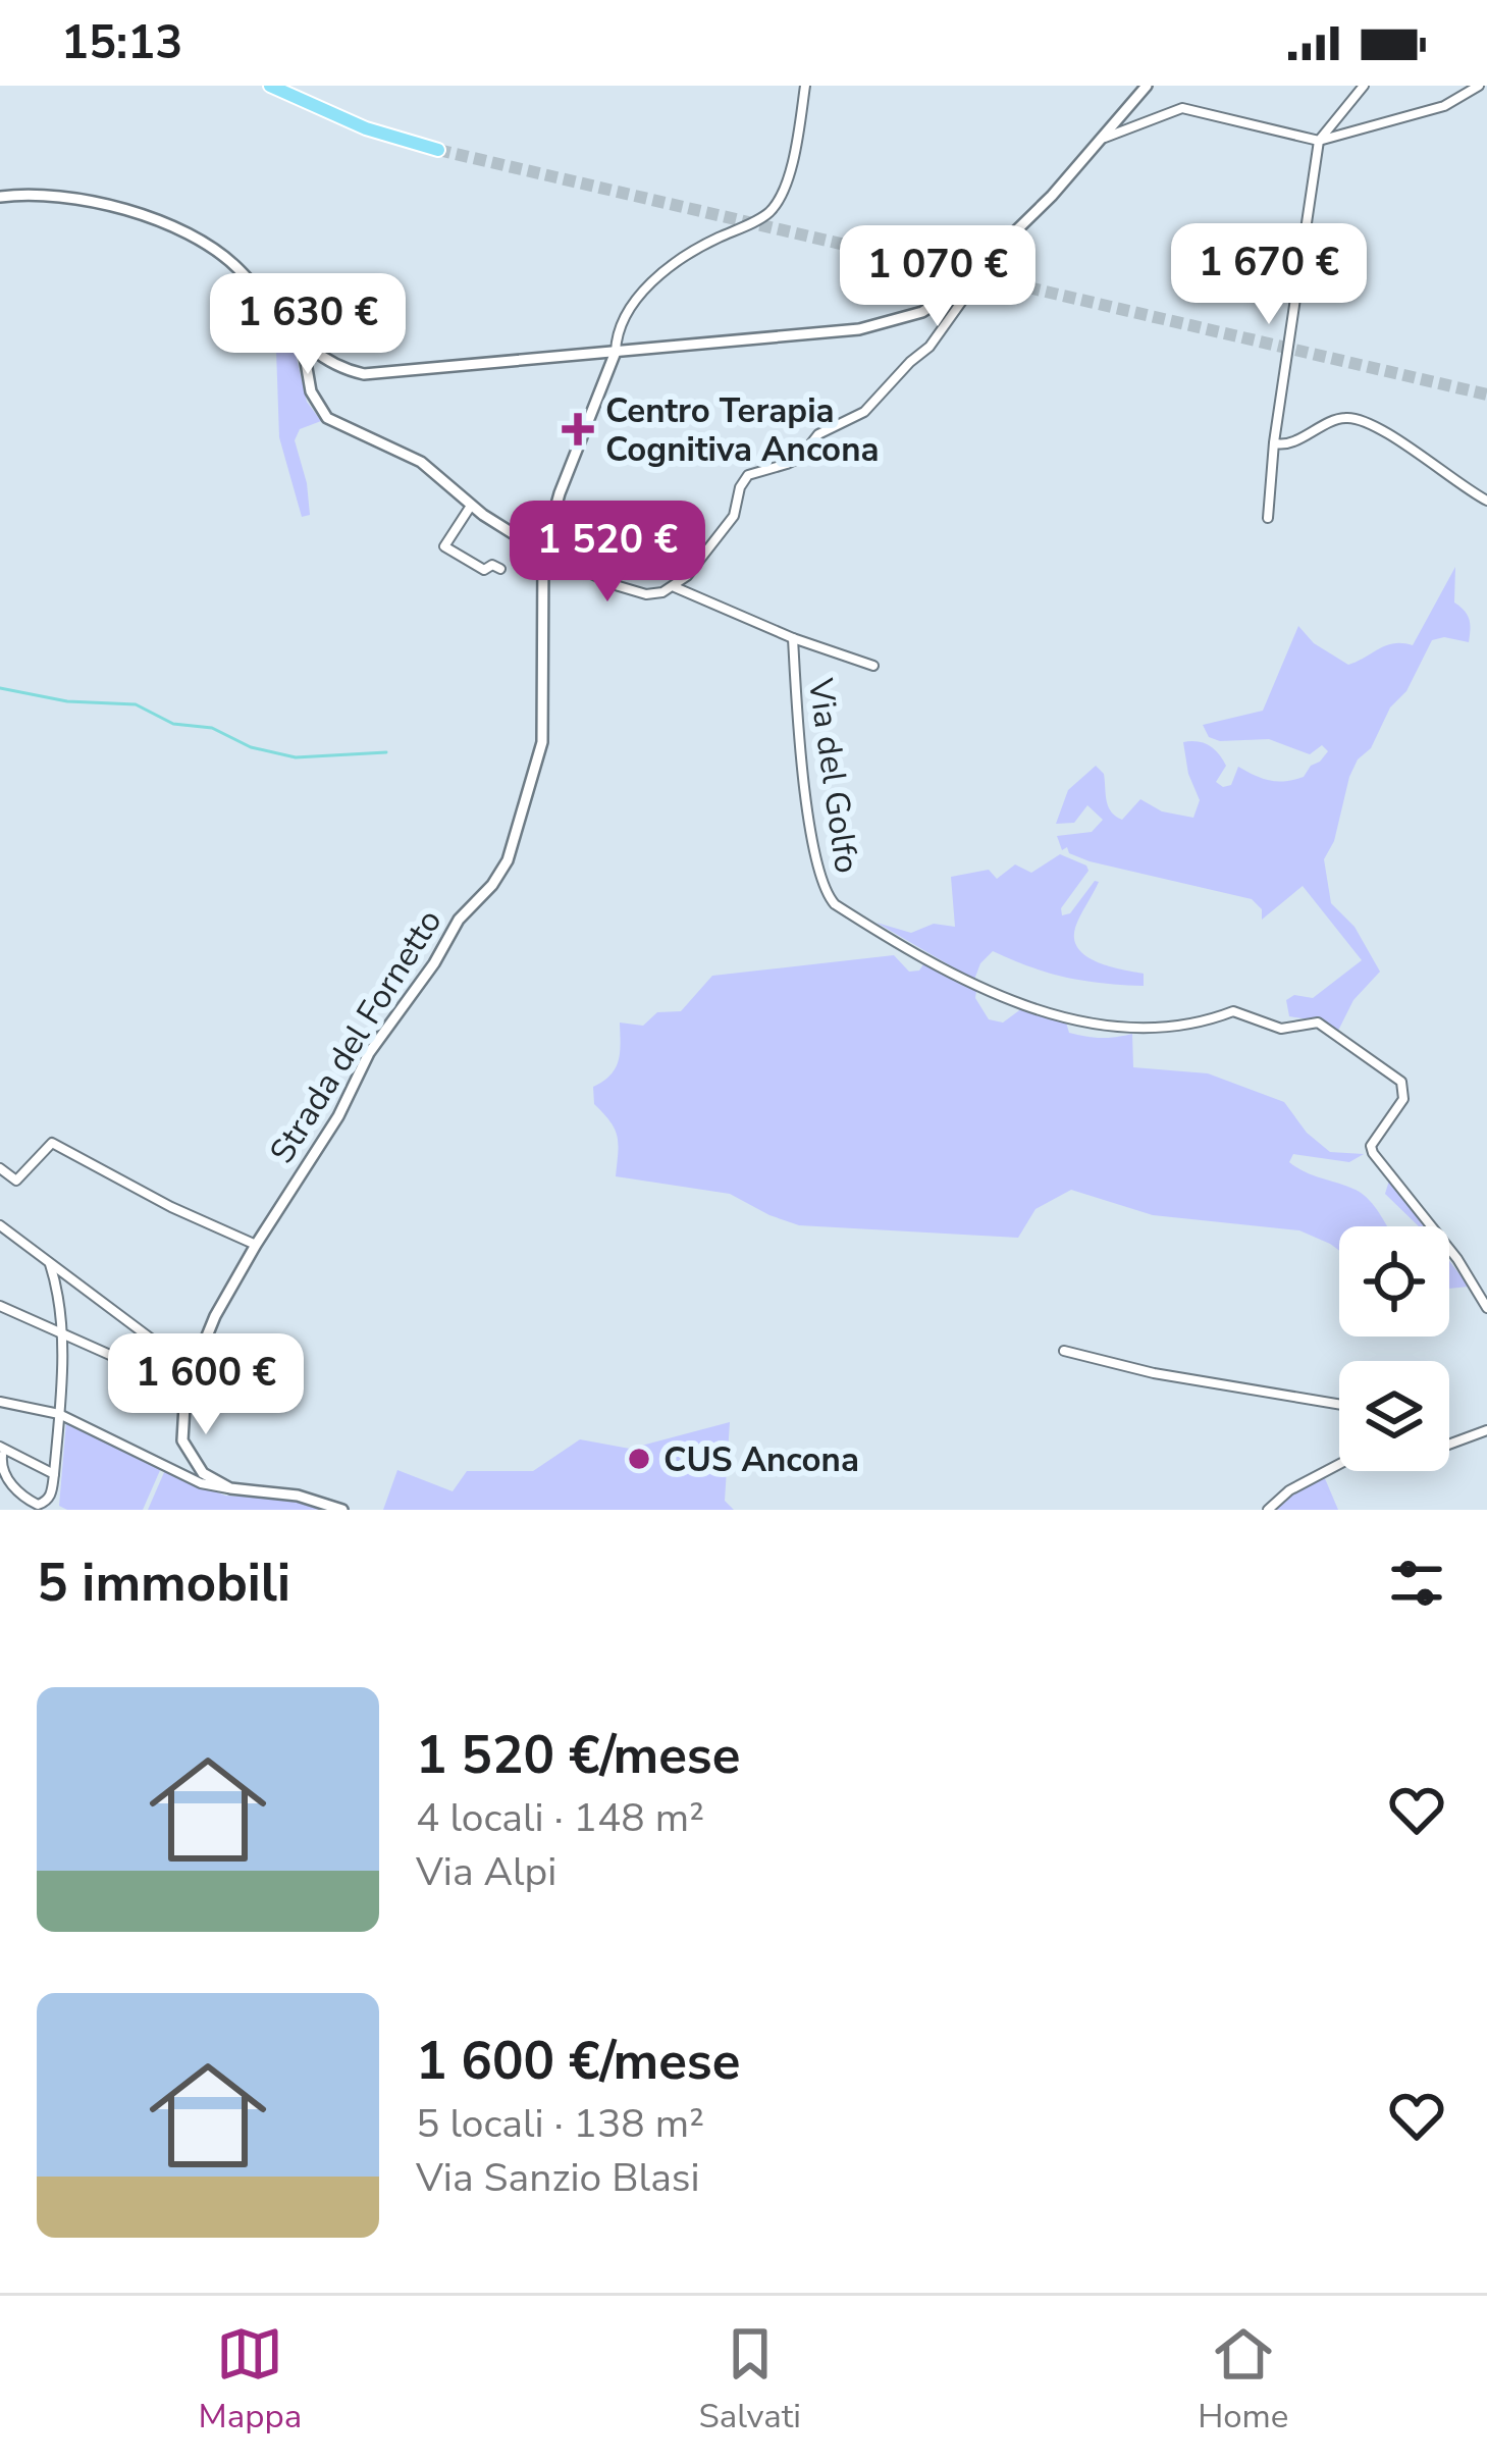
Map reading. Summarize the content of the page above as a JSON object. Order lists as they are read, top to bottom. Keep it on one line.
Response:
{"streets":{"street":["Via del Golfo","Strada del Fornetto"]},"crossings":[["Via del Golfo","Strada del Fornetto"]],"places":{"health":["Centro Terapia Cognitiva Ancona"],"other":["CUS Ancona"]},"page":{"status":"15:13","price":["1 670 €","1 070 €","1 630 €","1 520 €","1 600 €"],"heading":"5 immobili","list":[{"name":"1 520 €/mese","note":"4 locali · 148 m² · Via Alpi"},{"name":"1 600 €/mese","note":"5 locali · 138 m² · Via Sanzio Blasi"}],"tabs":["Mappa","Salvati","Home"]}}
